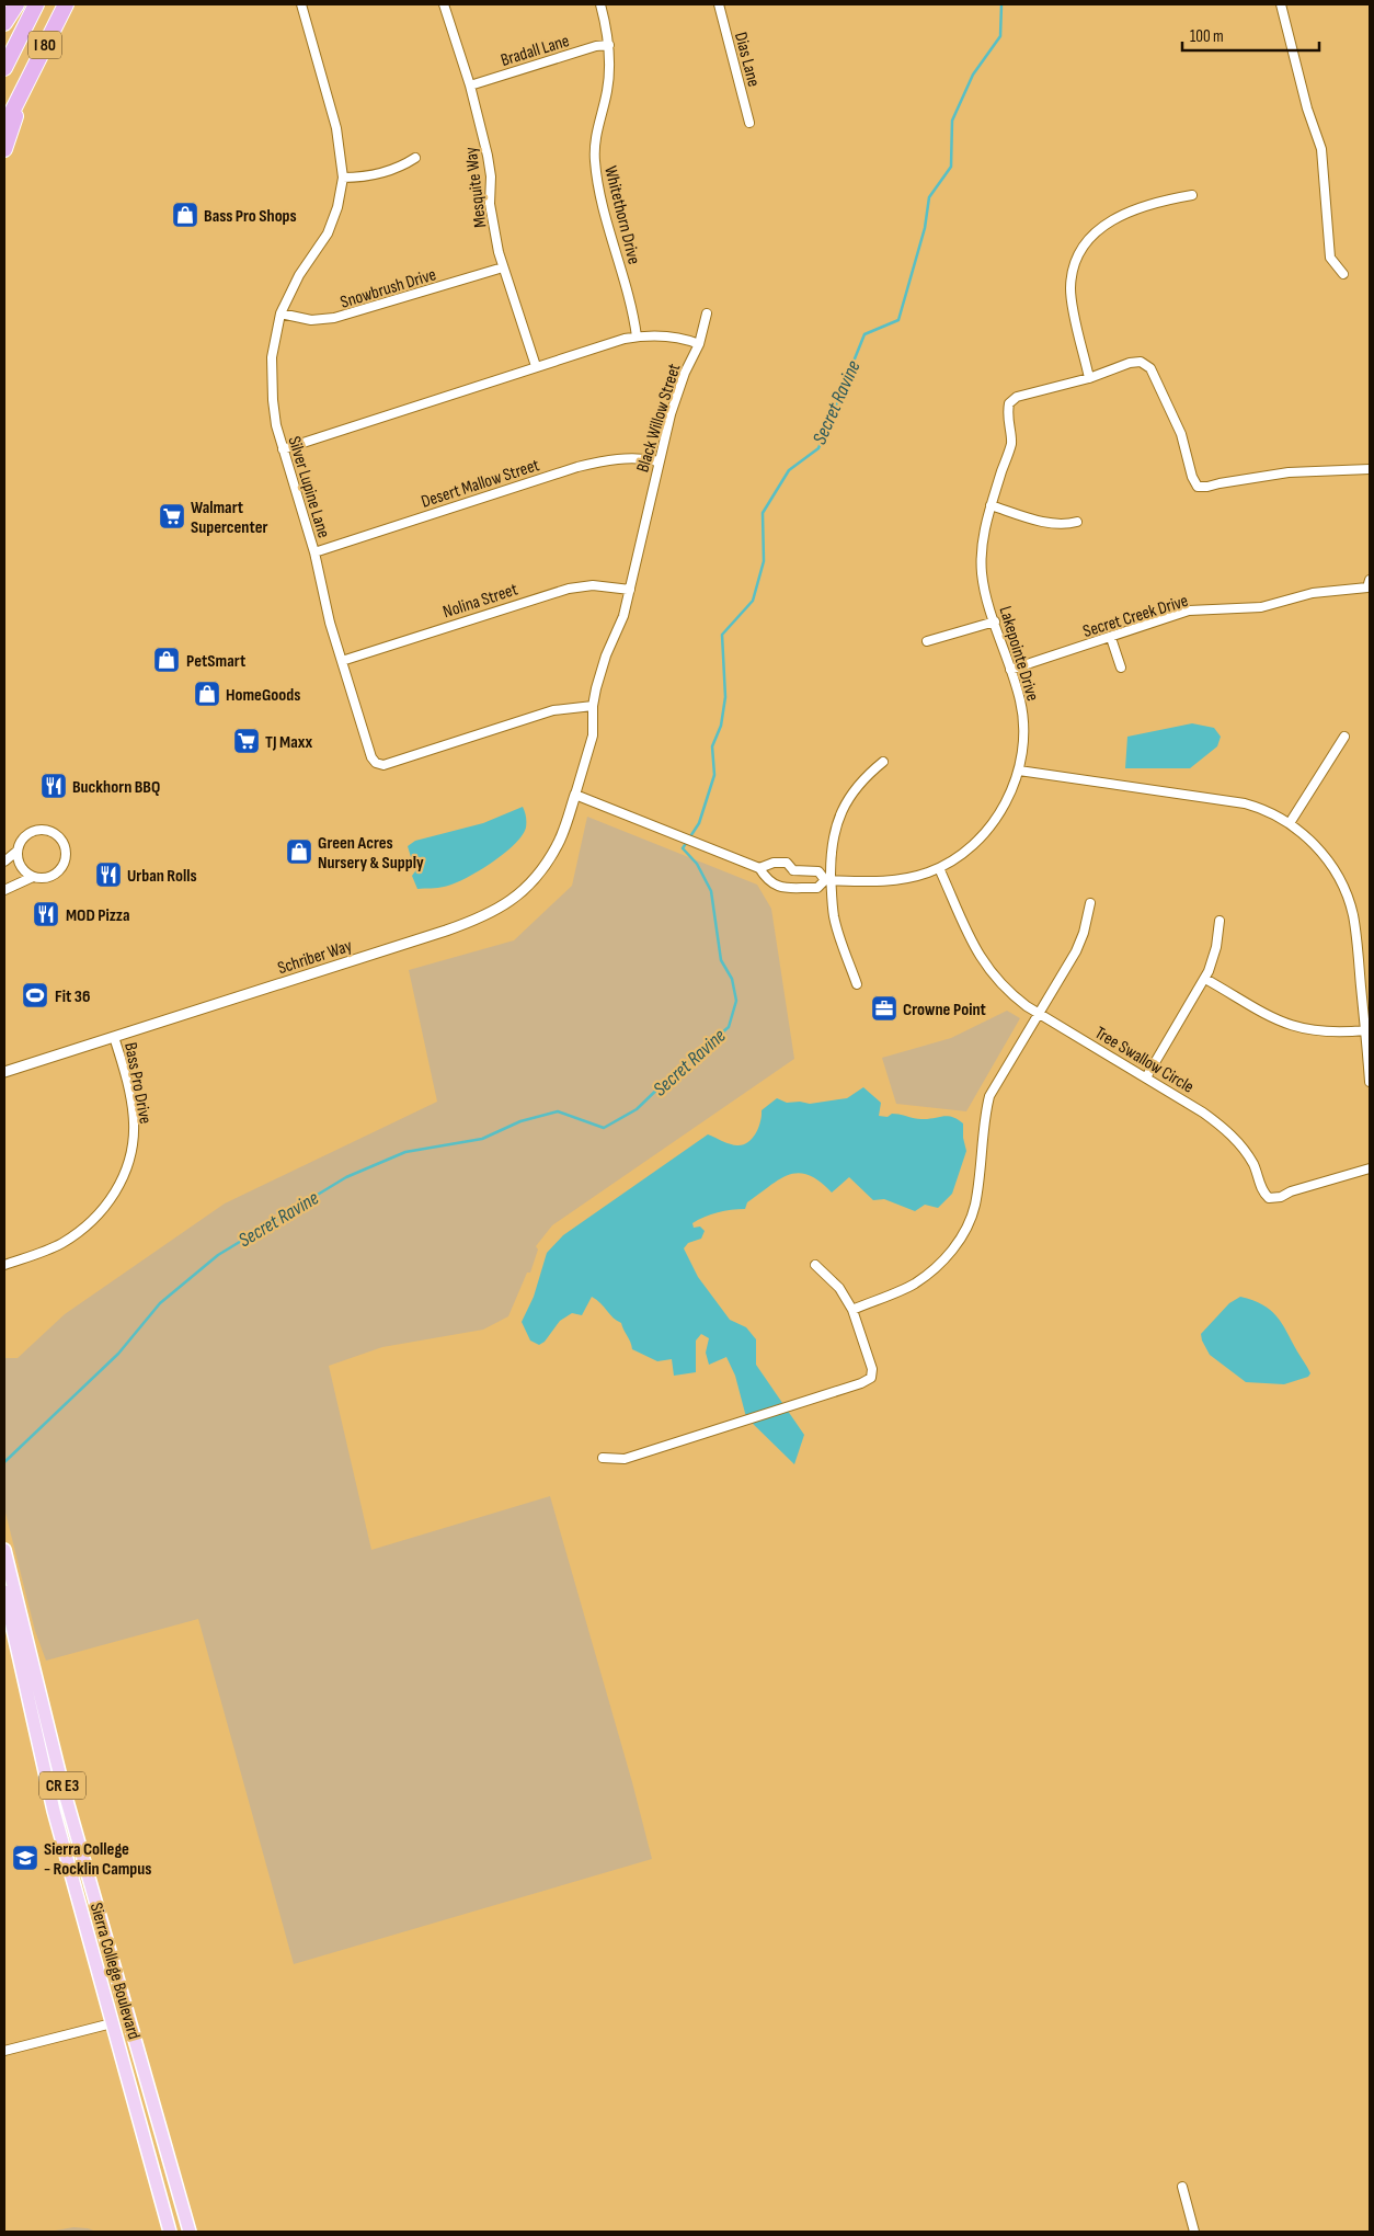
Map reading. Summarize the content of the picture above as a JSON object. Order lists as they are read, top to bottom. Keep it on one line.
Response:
{"streets":{"highway":["I 80"],"main road":["CR E3","Sierra College Boulevard"],"street":["Bradall Lane","Dias Lane","Mesquite Way","Whitethorn Drive","Snowbrush Drive","Black Willow Street","Desert Mallow Street","Silver Lupine Lane","Nolina Street","Secret Creek Drive","Lakepointe Drive","Schriber Way","Tree Swallow Circle","Bass Pro Drive"]},"crossings":[["Bradall Lane","Mesquite Way"],["Bradall Lane","Whitethorn Drive"],["Mesquite Way","Snowbrush Drive"],["Mesquite Way","Black Willow Street"],["Whitethorn Drive","Black Willow Street"],["Snowbrush Drive","Silver Lupine Lane"],["Black Willow Street","Desert Mallow Street"],["Black Willow Street","Silver Lupine Lane"],["Black Willow Street","Nolina Street"],["Black Willow Street","Lakepointe Drive"],["Black Willow Street","Schriber Way"],["Desert Mallow Street","Silver Lupine Lane"],["Silver Lupine Lane","Nolina Street"],["Secret Creek Drive","Lakepointe Drive"],["Lakepointe Drive","Schriber Way"],["Lakepointe Drive","Tree Swallow Circle"],["Schriber Way","Bass Pro Drive"]],"water":["Secret Ravine"],"places":{"shop":["Bass Pro Shops","PetSmart","HomeGoods","Green Acres Nursery & Supply"],"supermarket":["Walmart Supercenter","TJ Maxx"],"restaurant":["Buckhorn BBQ","Urban Rolls","MOD Pizza"],"sports":["Fit 36"],"office":["Crowne Point"],"school or university":["Sierra College - Rocklin Campus"]},"scale_bar":"100 m"}
